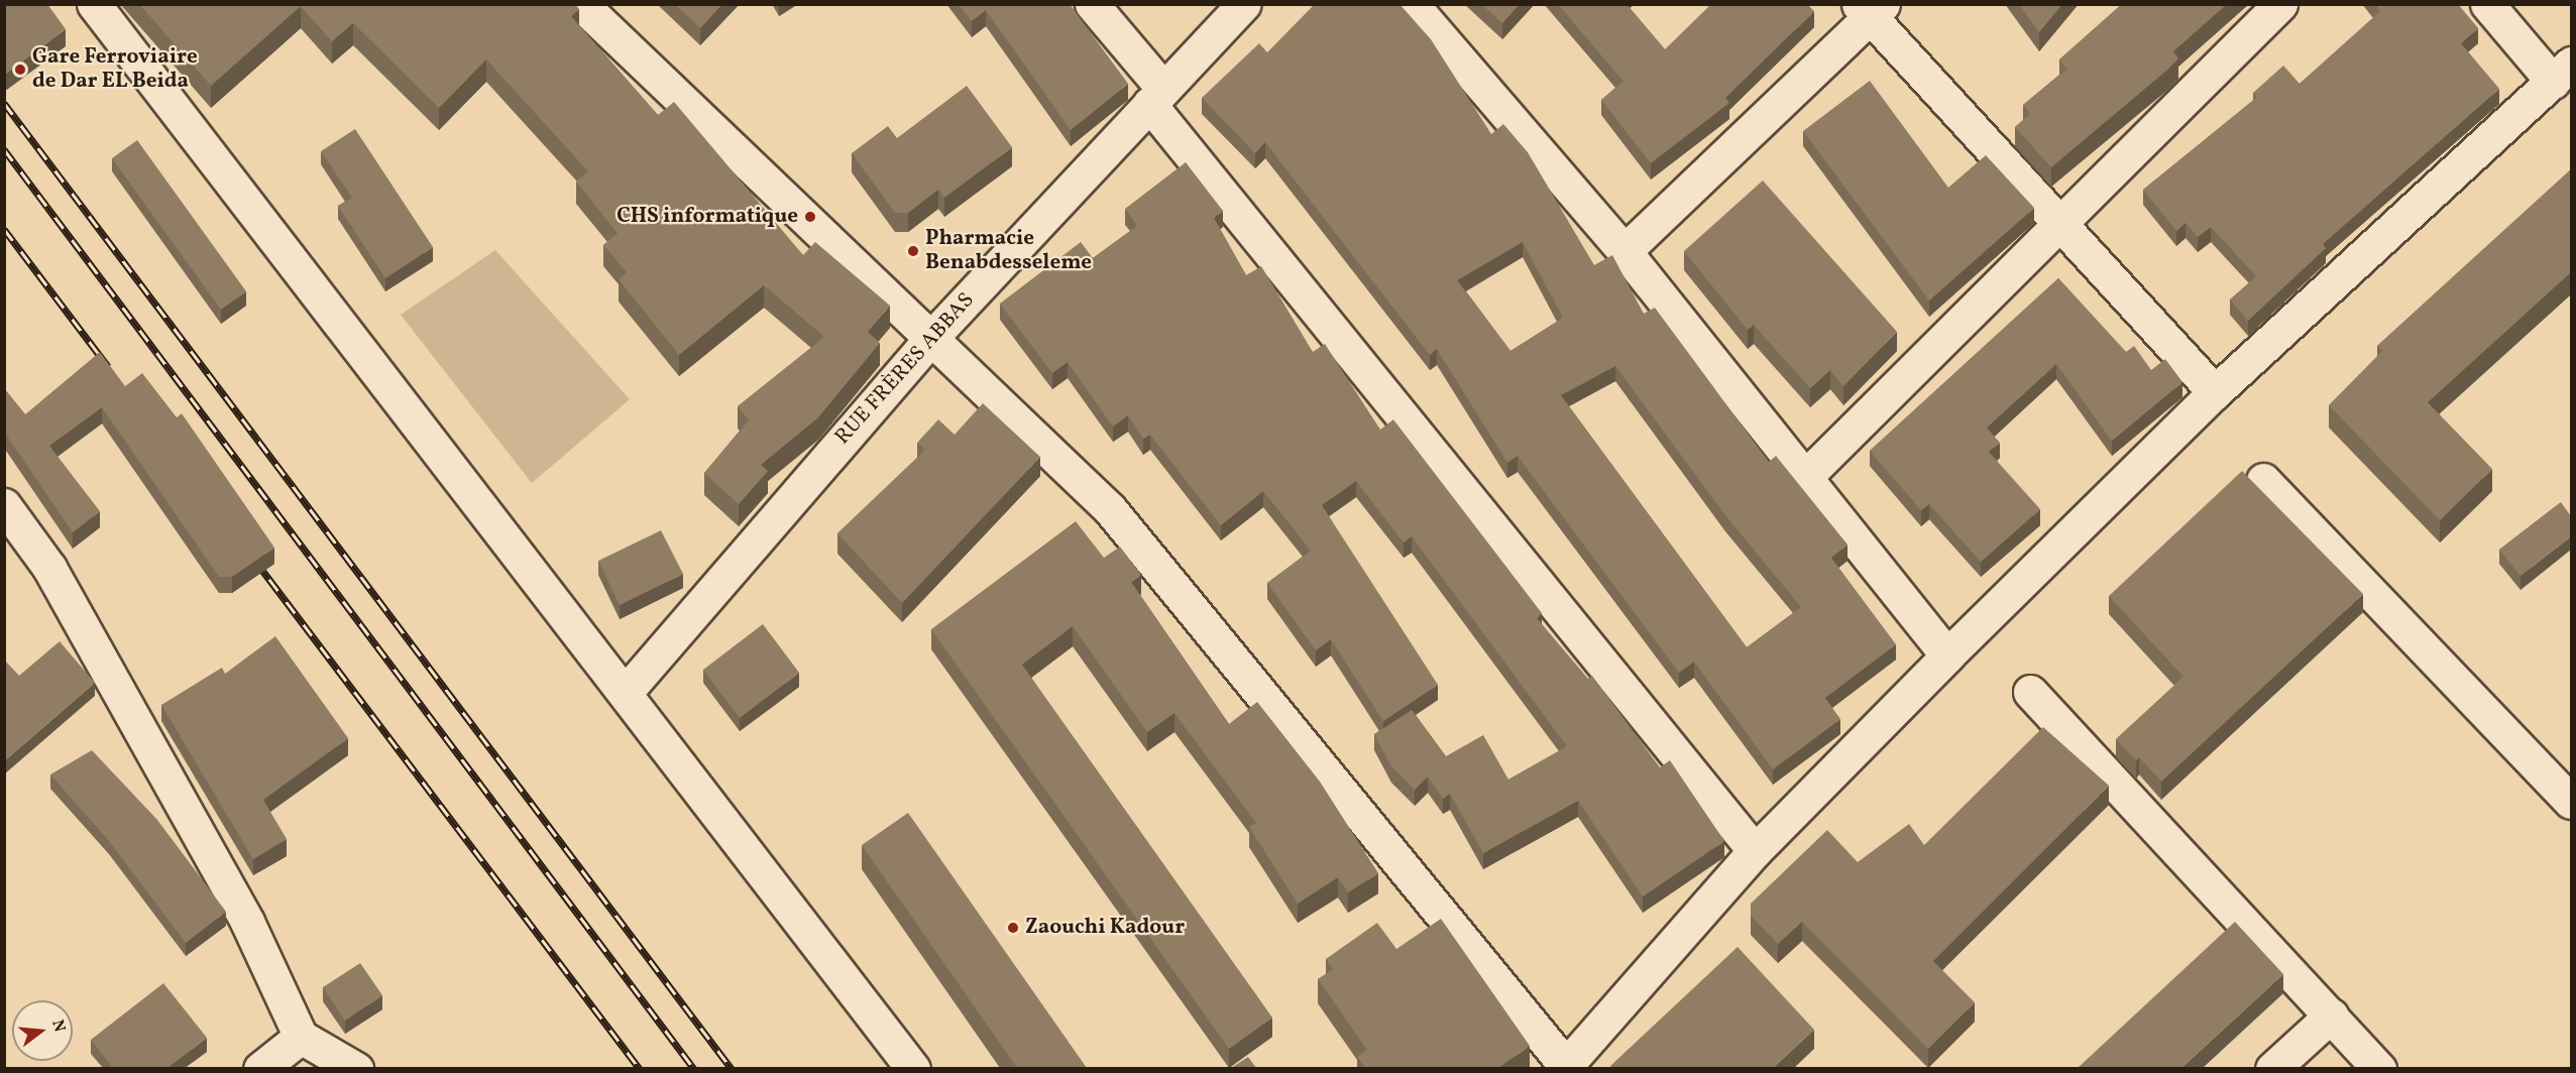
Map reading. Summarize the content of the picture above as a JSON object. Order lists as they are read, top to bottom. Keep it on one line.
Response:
{"streets":{"street":["RUE FRÈRES ABBAS"]},"places":["Gare Ferroviaire de Dar EL Beida","CHS informatique","Pharmacie Benabdesseleme","Zaouchi Kadour"],"north":"right"}
